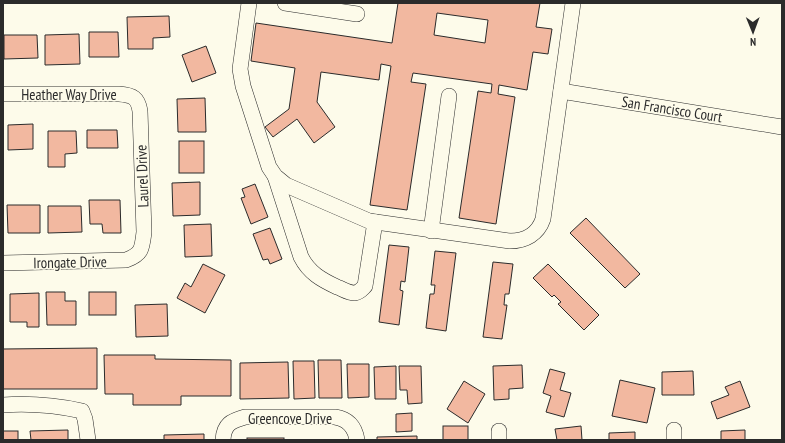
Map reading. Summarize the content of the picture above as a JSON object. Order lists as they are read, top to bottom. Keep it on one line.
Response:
{"streets":{"street":["Heather Way Drive","San Francisco Court","Laurel Drive","Irongate Drive","Greencove Drive"]},"crossings":[["Heather Way Drive","Laurel Drive"],["Laurel Drive","Irongate Drive"]],"north":"bottom"}
